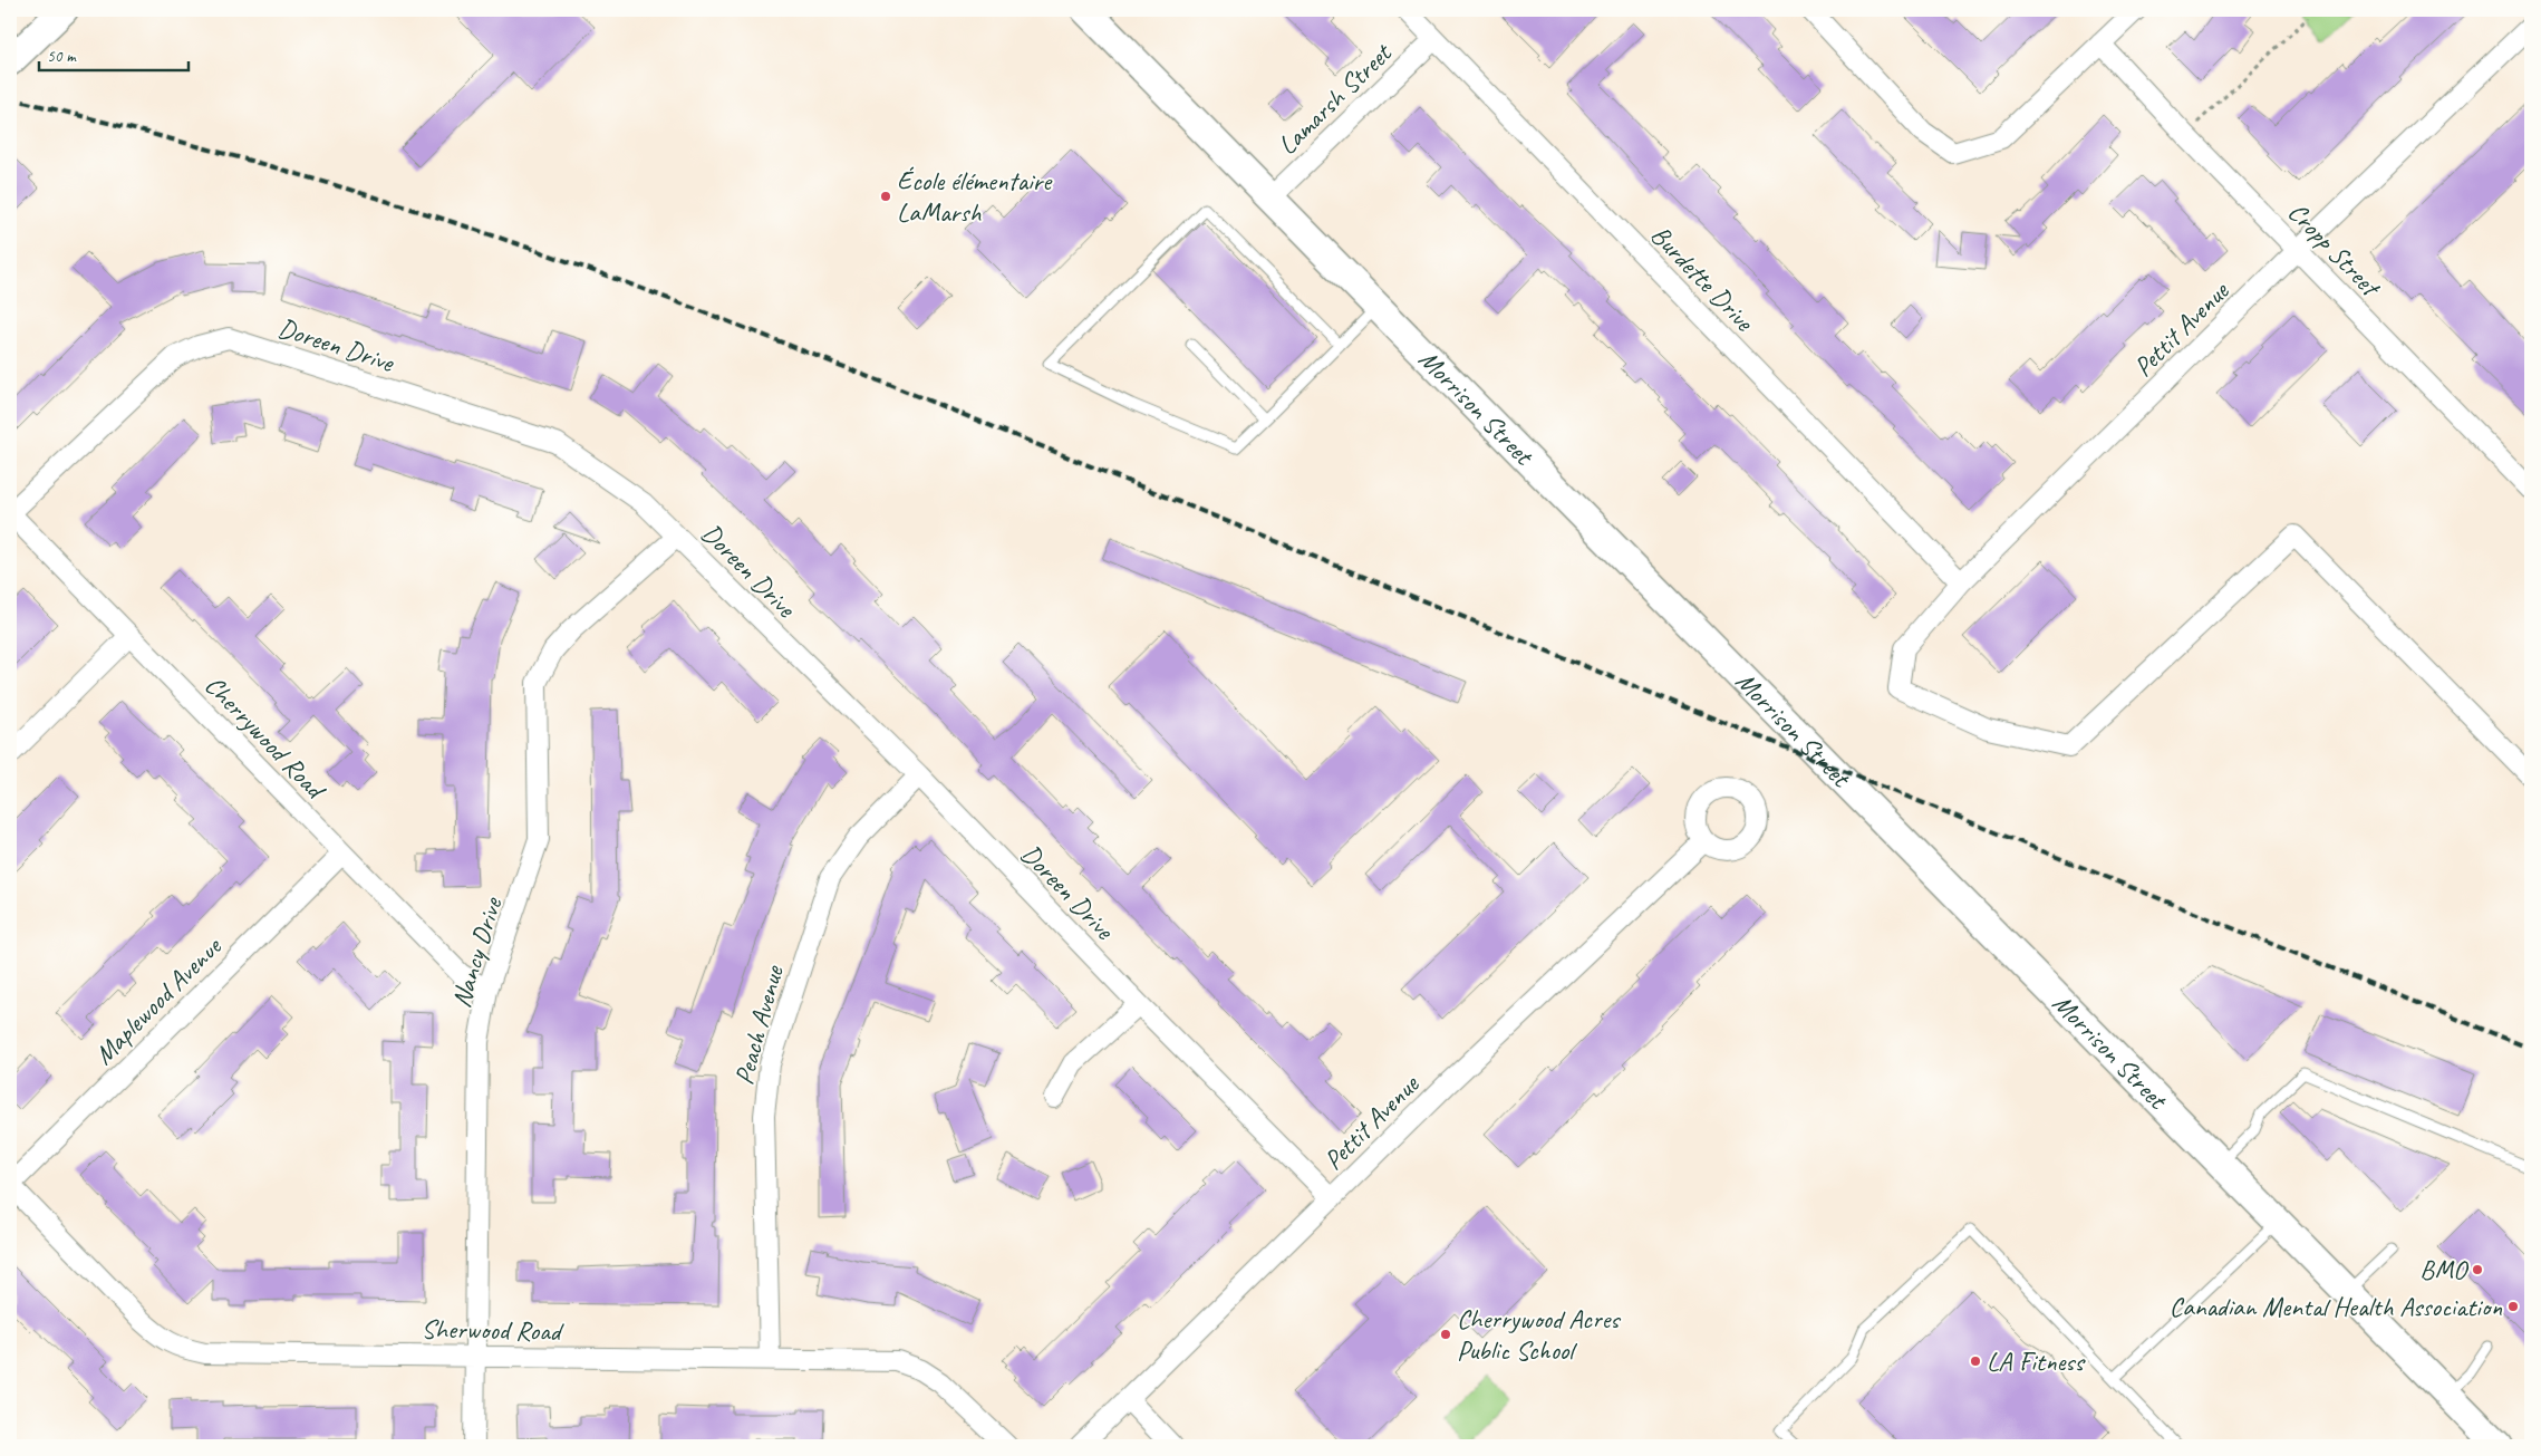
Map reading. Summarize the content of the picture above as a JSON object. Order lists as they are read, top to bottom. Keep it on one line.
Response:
{"streets":{"street":["Lamarsh Street","Cropp Street","Burdette Drive","Pettit Avenue","Doreen Drive","Morrison Street","Cherrywood Road","Nancy Drive","Maplewood Avenue","Peach Avenue","Sherwood Road"]},"crossings":[["Lamarsh Street","Burdette Drive"],["Lamarsh Street","Morrison Street"],["Cropp Street","Pettit Avenue"],["Burdette Drive","Pettit Avenue"],["Pettit Avenue","Doreen Drive"],["Doreen Drive","Cherrywood Road"],["Doreen Drive","Nancy Drive"],["Doreen Drive","Peach Avenue"],["Cherrywood Road","Nancy Drive"],["Cherrywood Road","Maplewood Avenue"],["Nancy Drive","Sherwood Road"],["Maplewood Avenue","Sherwood Road"],["Peach Avenue","Sherwood Road"]],"places":["École élémentaire LaMarsh","BMO","Canadian Mental Health Association","Cherrywood Acres Public School","LA Fitness"],"scale_bar":"50 m"}
